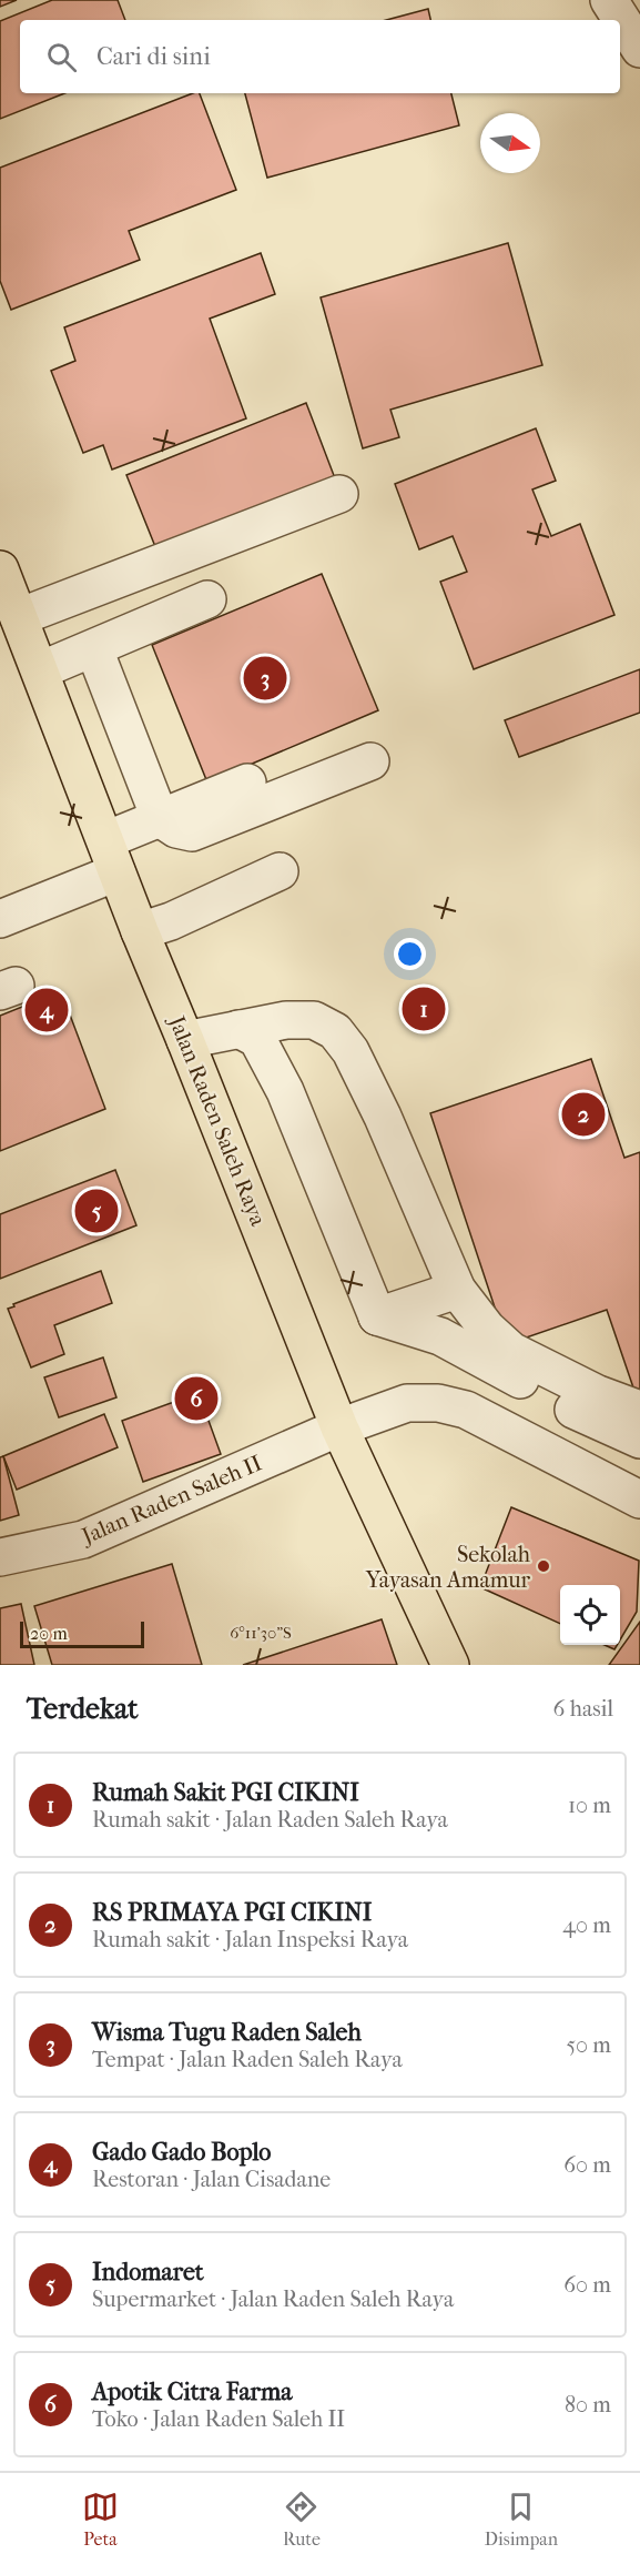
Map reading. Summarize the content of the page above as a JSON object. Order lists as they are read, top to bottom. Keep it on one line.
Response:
{"streets":{"main road":["Jalan Raden Saleh Raya"],"street":["Jalan Raden Saleh II"]},"crossings":[["Jalan Raden Saleh Raya","Jalan Raden Saleh II"]],"places":["Sekolah Yayasan Amamur"],"scale_bar":"20 m","north":"right","page":{"search":"Cari di sini","pins":["3","1","4","2","5","6"],"scale":"20 m","heading":["Terdekat","6 hasil"],"list":[{"mark":"1","name":"Rumah Sakit PGI CIKINI","note":"Rumah sakit · Jalan Raden Saleh Raya","value":"10 m"},{"mark":"2","name":"RS PRIMAYA PGI CIKINI","note":"Rumah sakit · Jalan Inspeksi Raya","value":"40 m"},{"mark":"3","name":"Wisma Tugu Raden Saleh","note":"Tempat · Jalan Raden Saleh Raya","value":"50 m"},{"mark":"4","name":"Gado Gado Boplo","note":"Restoran · Jalan Cisadane","value":"60 m"},{"mark":"5","name":"Indomaret","note":"Supermarket · Jalan Raden Saleh Raya","value":"60 m"},{"mark":"6","name":"Apotik Citra Farma","note":"Toko · Jalan Raden Saleh II","value":"80 m"}],"nav":["Peta","Rute","Disimpan"]},"coordinates":["6°11'30\"S"]}
